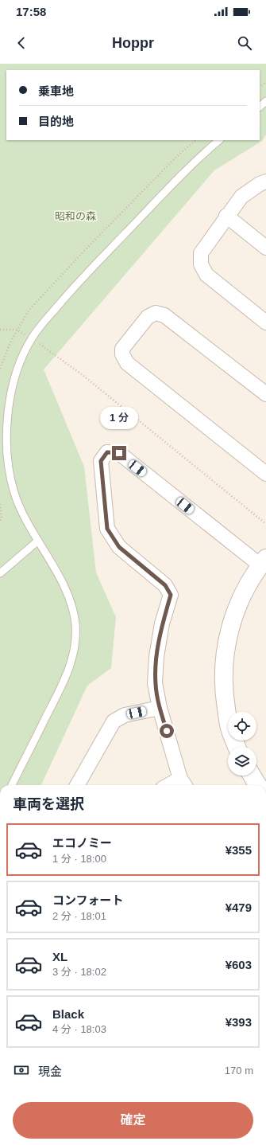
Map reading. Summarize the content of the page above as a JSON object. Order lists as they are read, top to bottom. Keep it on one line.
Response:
{"parks":["昭和の森"],"page":{"status":"17:58","header":"Hoppr","banner":["乗車地","目的地"],"bubble":"1 分","heading":"車両を選択","list":[{"name":"エコノミー","note":"1 分 · 18:00","value":"¥355"},{"name":"コンフォート","note":"2 分 · 18:01","value":"¥479"},{"name":"XL","note":"3 分 · 18:02","value":"¥603"},{"name":"Black","note":"4 分 · 18:03","value":"¥393"}],"pay":["現金","170 m"],"buttons":"確定"}}
